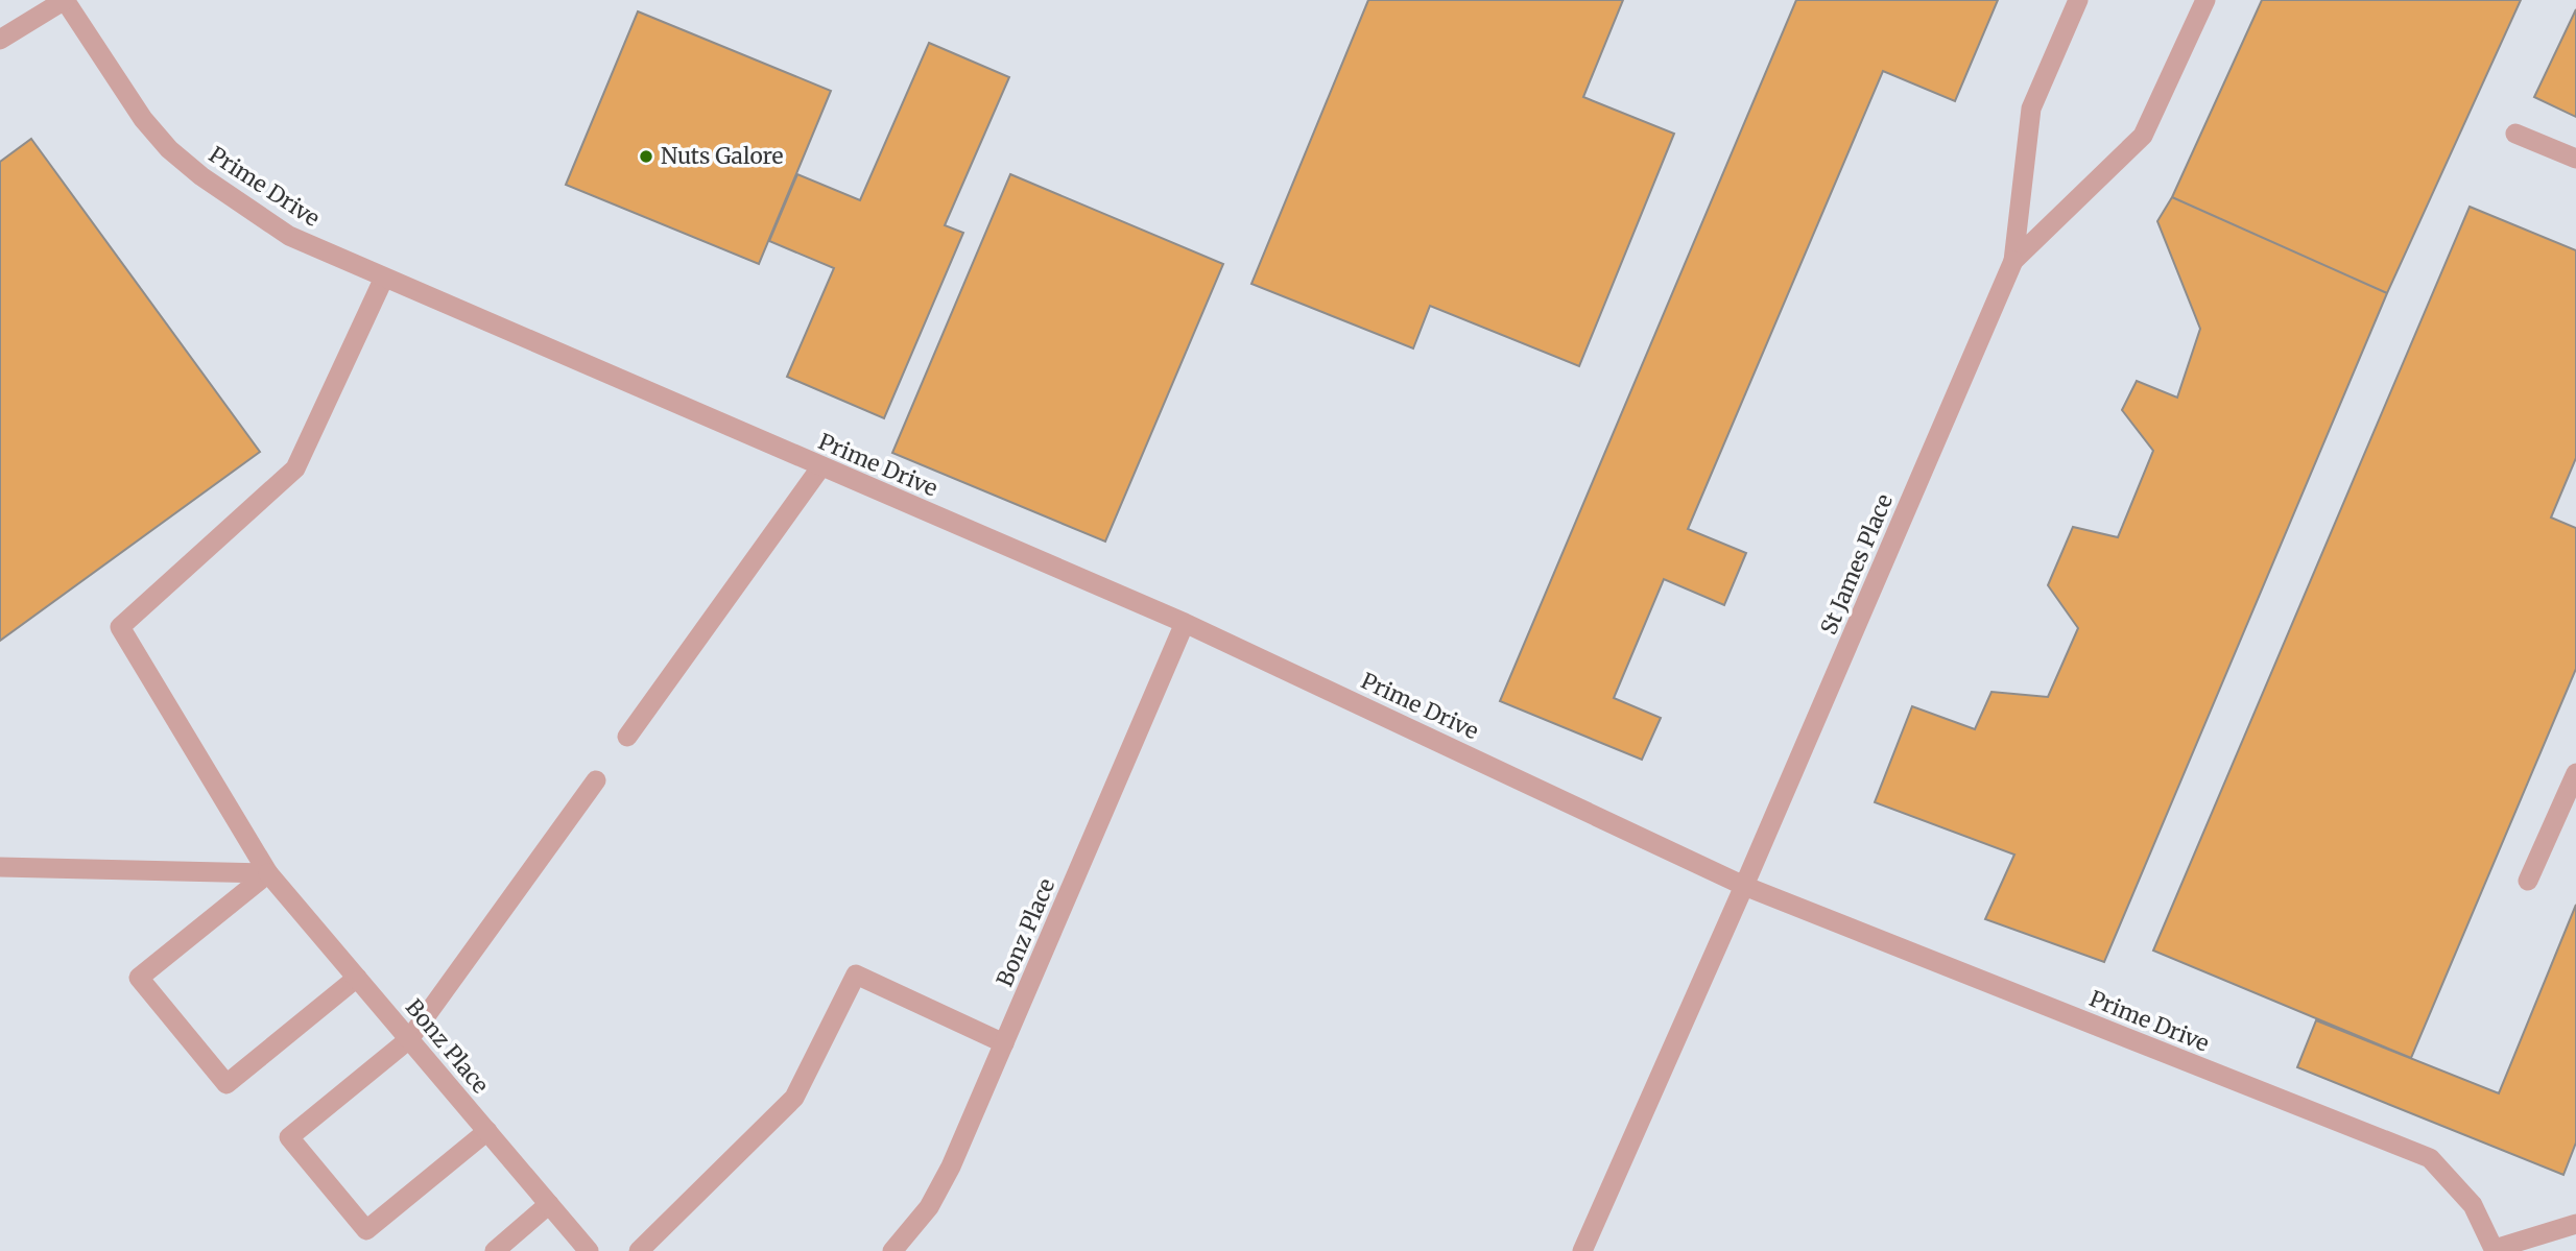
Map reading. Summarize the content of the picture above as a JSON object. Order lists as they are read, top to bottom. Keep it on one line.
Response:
{"streets":{"street":["Prime Drive","St James Place","Bonz Place"]},"crossings":[["Prime Drive","St James Place"],["Prime Drive","Bonz Place"]],"places":["Nuts Galore"]}
